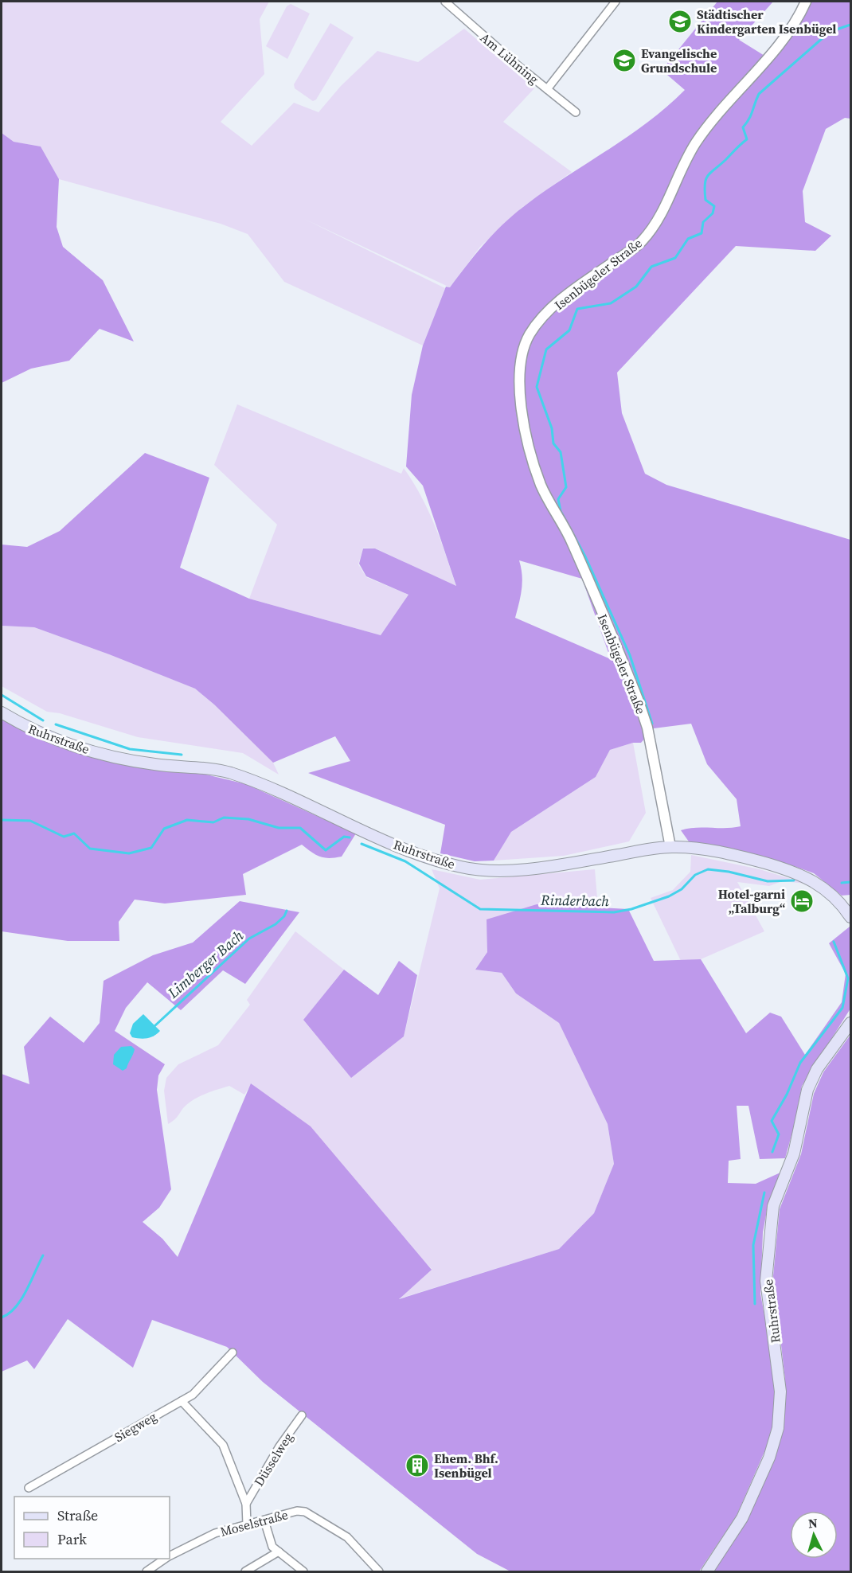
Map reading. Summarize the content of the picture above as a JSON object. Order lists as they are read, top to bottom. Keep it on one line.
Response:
{"streets":{"main road":["Ruhrstraße"],"street":["Am Lühning","Isenbügeler Straße","Siegweg","Düsselweg","Moselstraße"]},"crossings":[["Isenbügeler Straße","Ruhrstraße"]],"water":["Rinderbach","Limberger Bach"],"places":{"school or university":["Städtischer Kindergarten Isenbügel","Evangelische Grundschule"],"hotel":["Hotel-garni „Talburg“"],"building":["Ehem. Bhf. Isenbügel"]},"legend":["Straße","Park"],"north":"top"}
